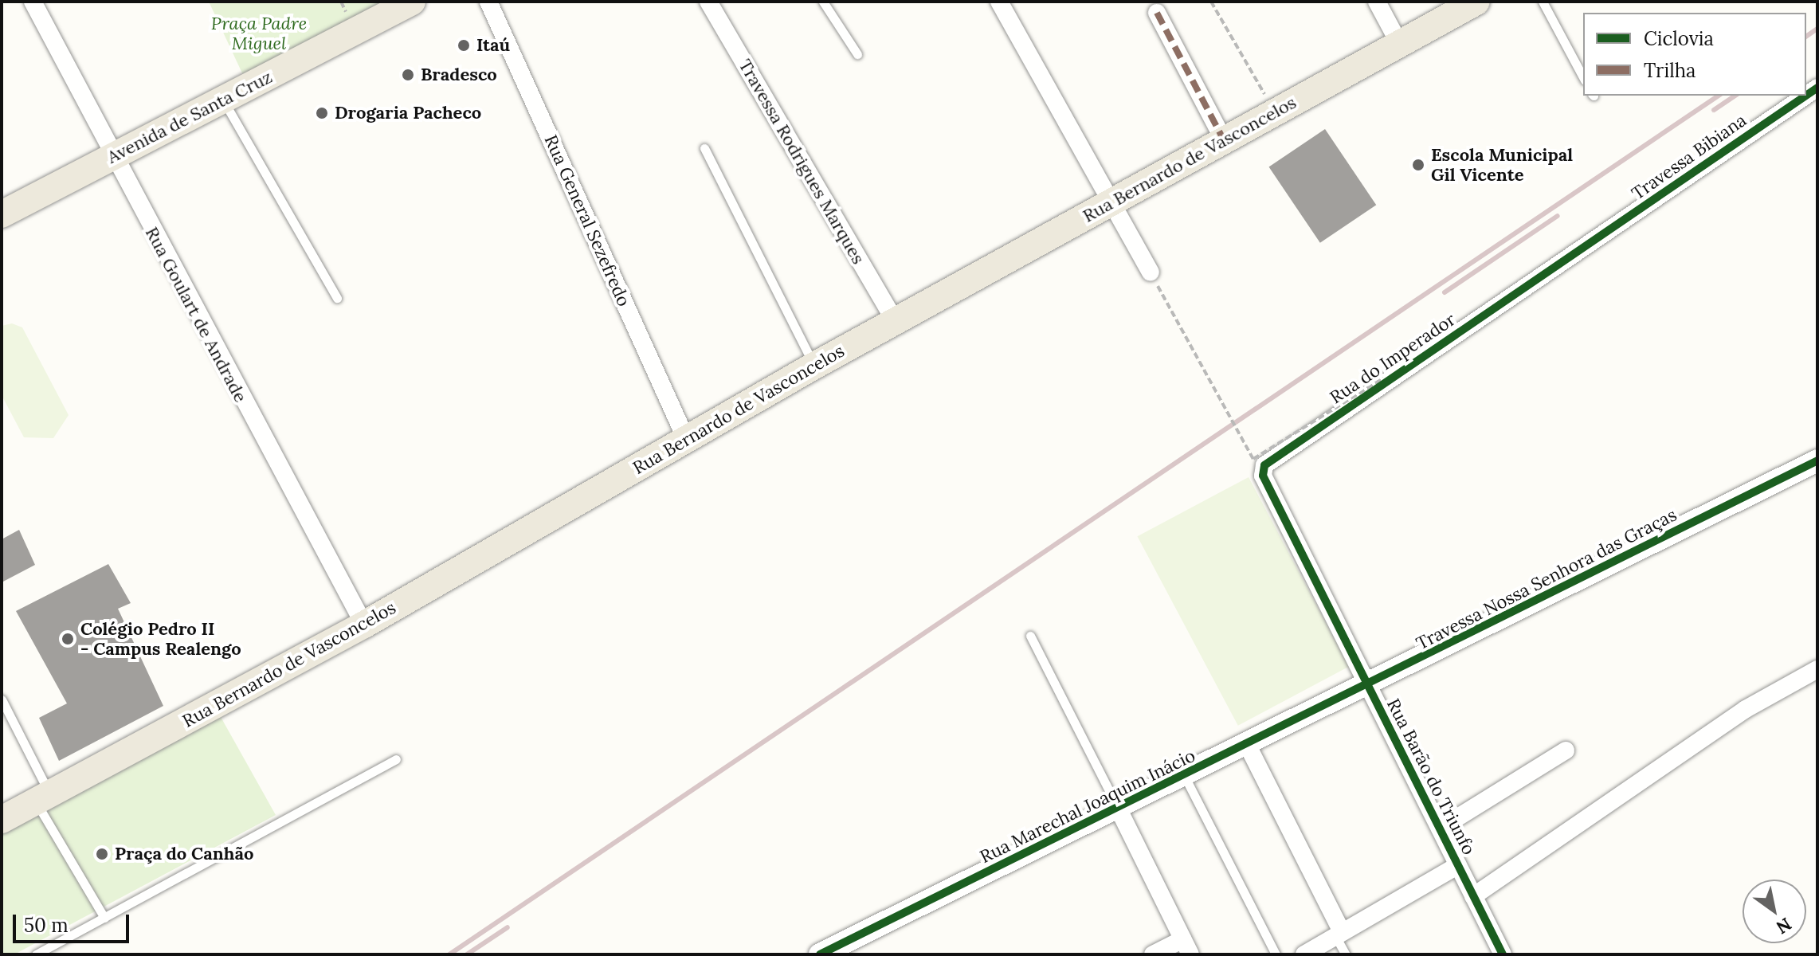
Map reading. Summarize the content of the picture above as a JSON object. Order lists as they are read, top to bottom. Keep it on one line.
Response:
{"streets":{"main road":["Avenida de Santa Cruz","Rua Bernardo de Vasconcelos"],"street":["Travessa Bibiana","Travessa Rodrigues Marques","Rua General Sezefredo","Rua Goulart de Andrade","Rua do Imperador","Travessa Nossa Senhora das Graças","Rua Barão do Triunfo","Rua Marechal Joaquim Inácio"]},"crossings":[["Avenida de Santa Cruz","Rua Goulart de Andrade"],["Travessa Bibiana","Rua do Imperador"],["Rua Bernardo de Vasconcelos","Travessa Rodrigues Marques"],["Rua Bernardo de Vasconcelos","Rua General Sezefredo"],["Rua Bernardo de Vasconcelos","Rua Goulart de Andrade"],["Rua do Imperador","Rua Barão do Triunfo"],["Travessa Nossa Senhora das Graças","Rua Barão do Triunfo"],["Travessa Nossa Senhora das Graças","Rua Marechal Joaquim Inácio"],["Rua Barão do Triunfo","Rua Marechal Joaquim Inácio"]],"parks":["Praça Padre Miguel"],"places":["Itaú","Bradesco","Drogaria Pacheco","Escola Municipal Gil Vicente","Colégio Pedro II - Campus Realengo","Praça do Canhão"],"legend":["Ciclovia","Trilha"],"scale_bar":"50 m","north":"bottom right"}
